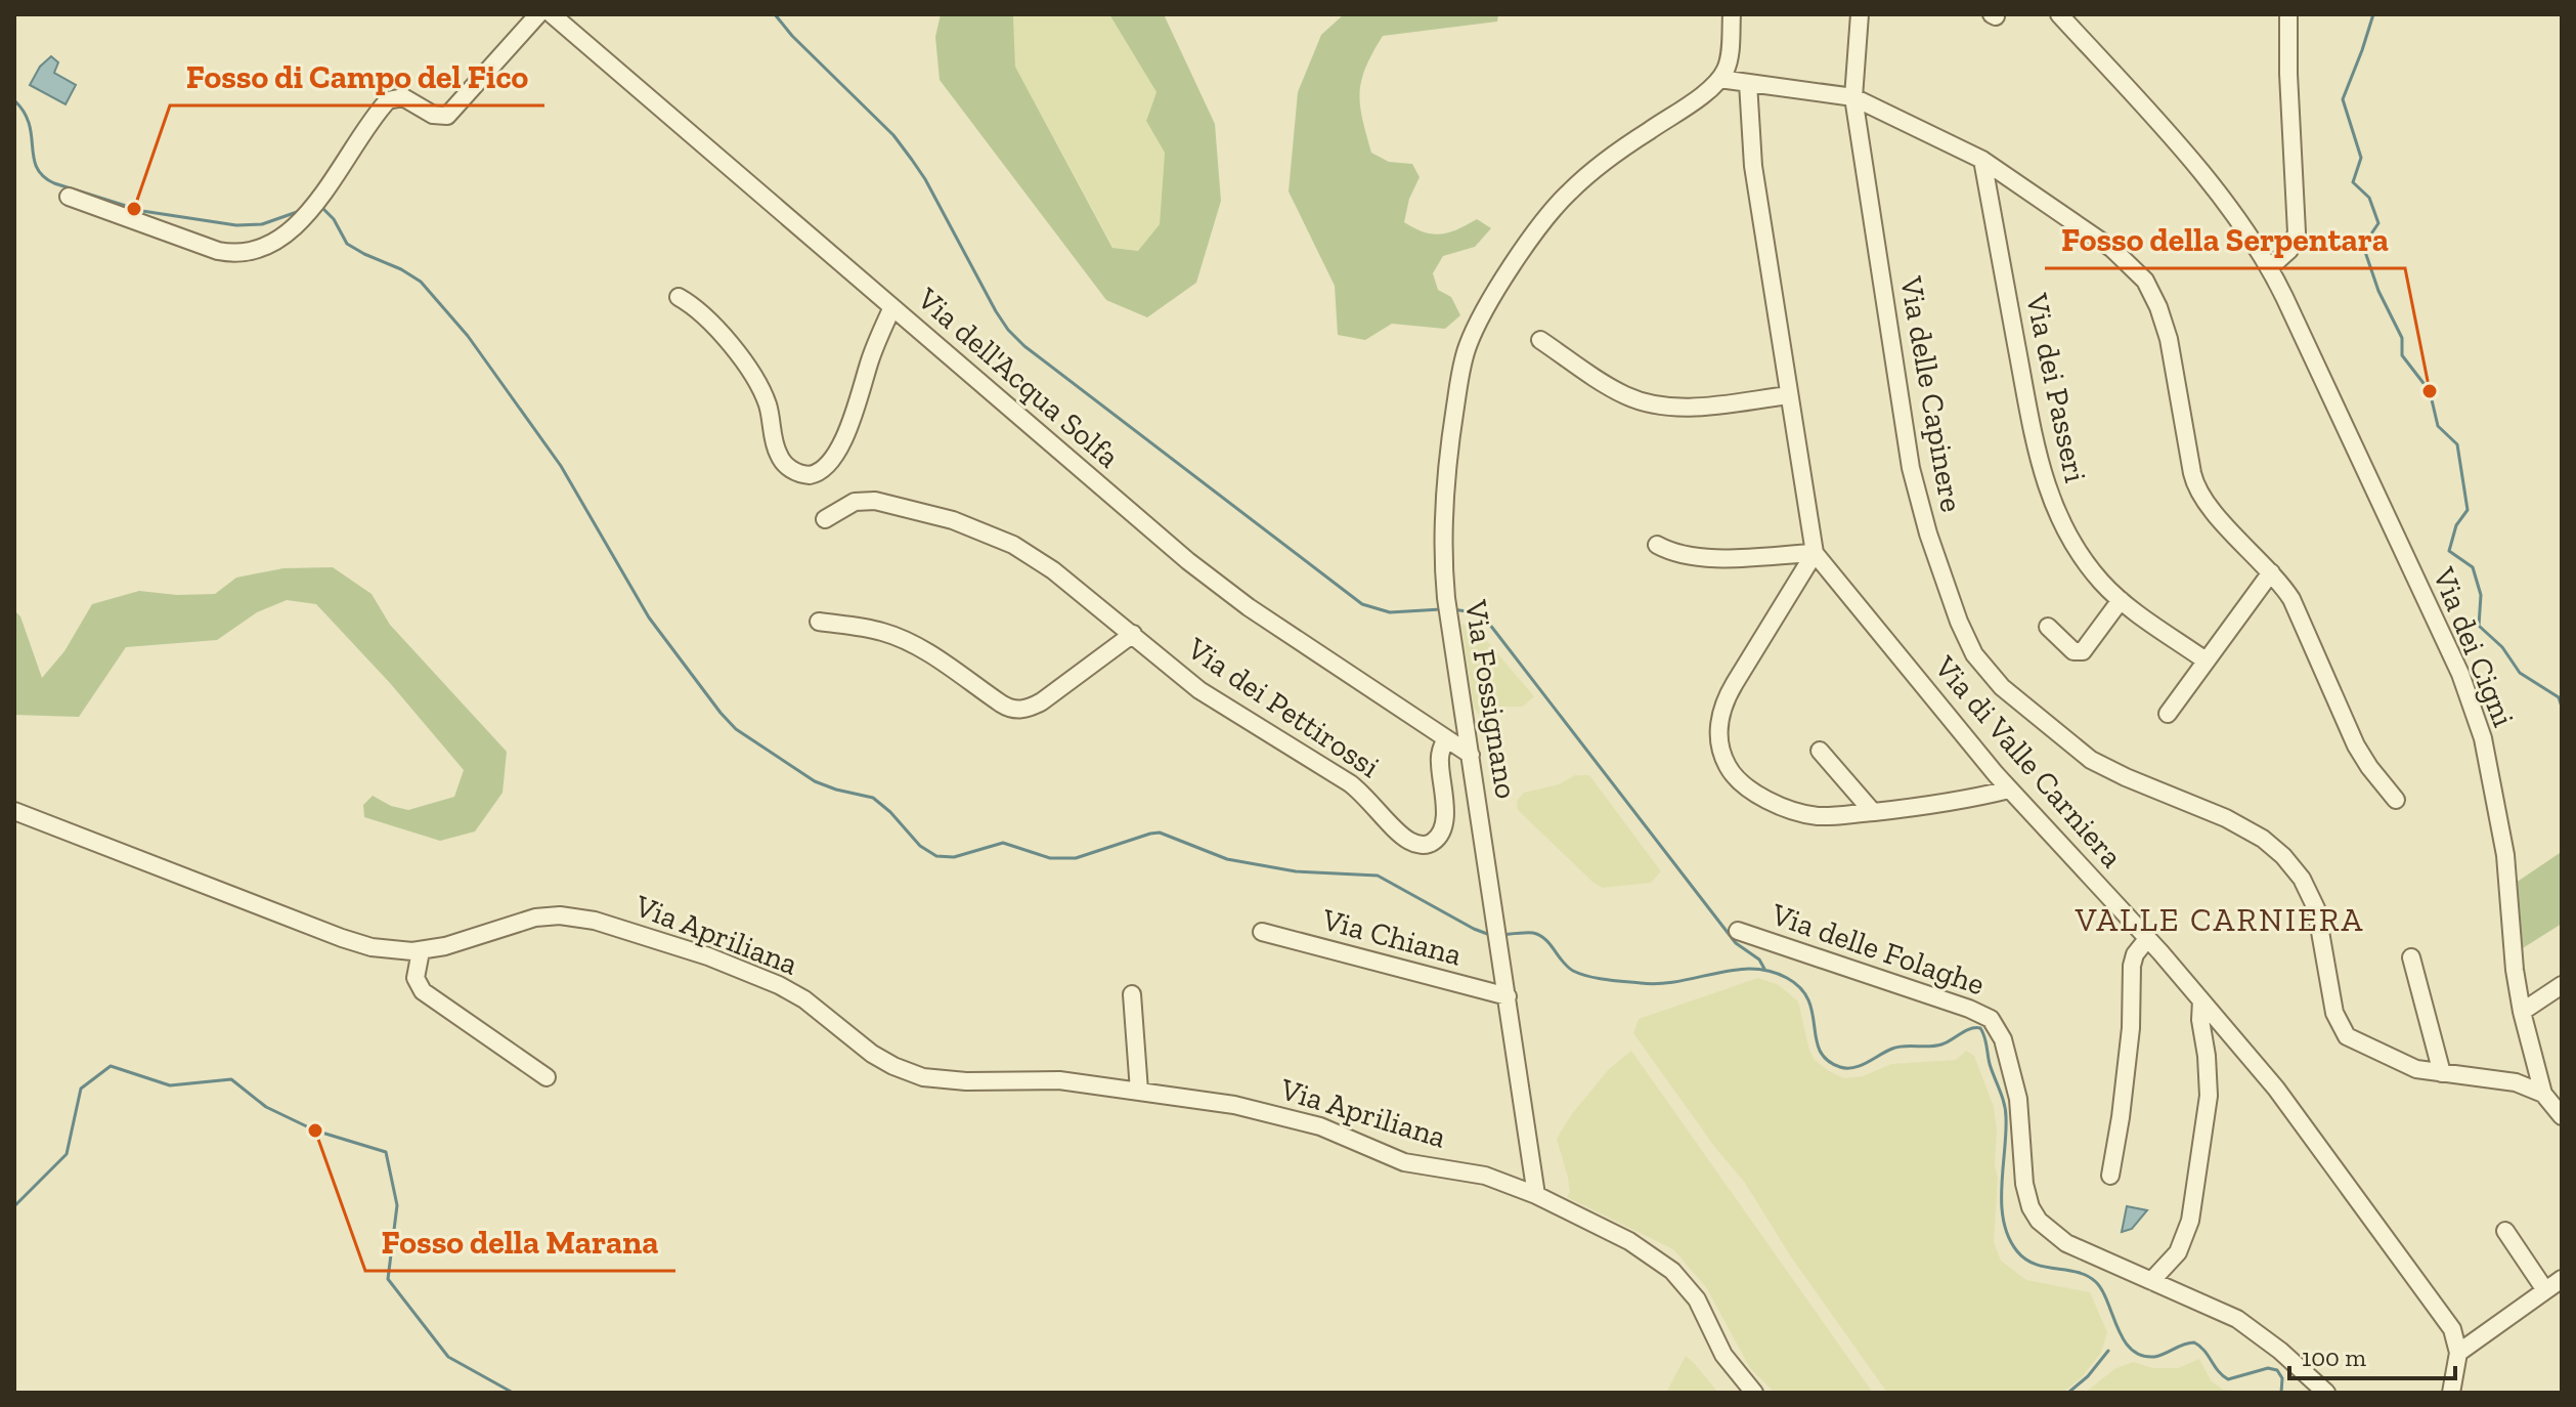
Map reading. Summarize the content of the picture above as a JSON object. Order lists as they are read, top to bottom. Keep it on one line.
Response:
{"streets":{"street":["Via dell'Acqua Solfa","Via dei Passeri","Via delle Capinere","Via dei Cigni","Via Fossignano","Via dei Pettirossi","Via di Valle Carniera","Via Apriliana","Via Chiana","Via delle Folaghe"]},"crossings":[["Via dell'Acqua Solfa","Via Fossignano"],["Via dell'Acqua Solfa","Via dei Pettirossi"],["Via delle Capinere","Via dei Cigni"],["Via Fossignano","Via Apriliana"],["Via Fossignano","Via Chiana"]],"districts":["VALLE CARNIERA"],"places":["Fosso di Campo del Fico","Fosso della Serpentara","Fosso della Marana"],"scale_bar":"100 m"}
